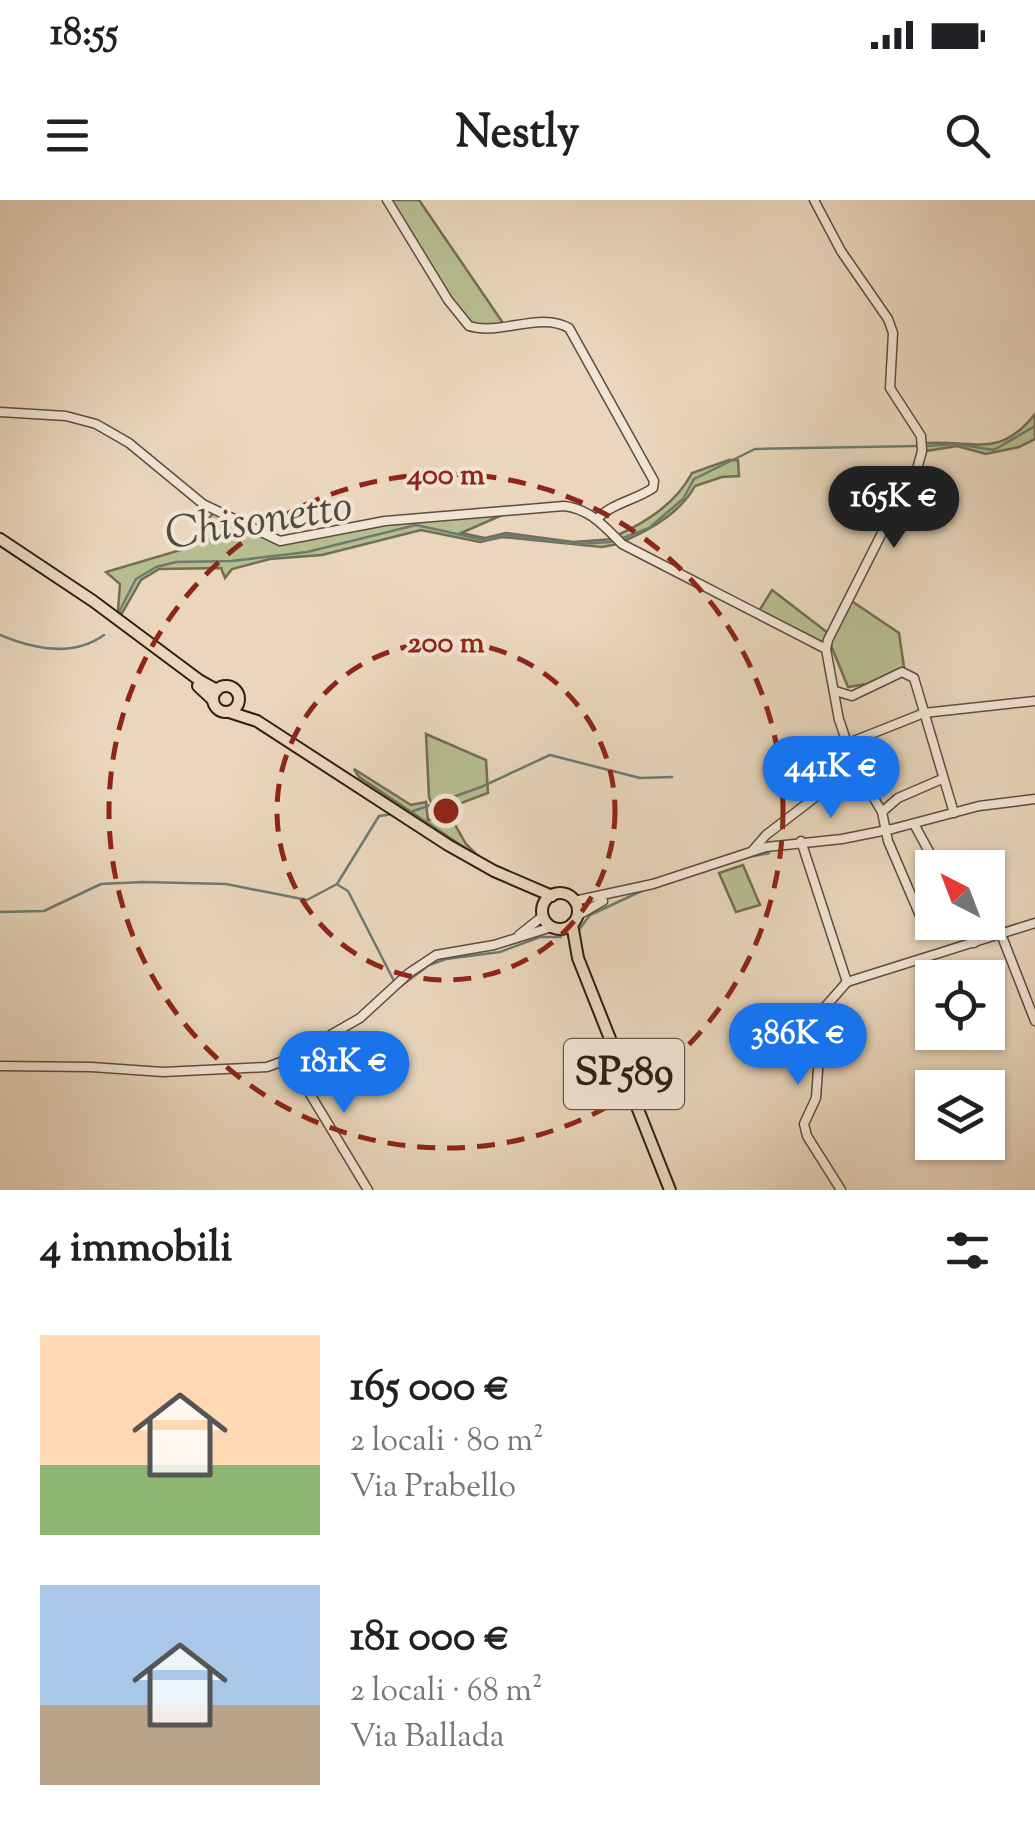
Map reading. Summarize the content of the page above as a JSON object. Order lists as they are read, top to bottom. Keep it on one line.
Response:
{"streets":{"main road":["SP589"]},"water":["Chisonetto"],"north":"top left","page":{"status":"18:55","header":"Nestly","price":["165K €","441K €","386K €","181K €"],"heading":"4 immobili","list":[{"name":"165 000 €","note":"2 locali · 80 m² · Via Prabello"},{"name":"181 000 €","note":"2 locali · 68 m² · Via Ballada"}]},"rings":["400 m","200 m"]}
